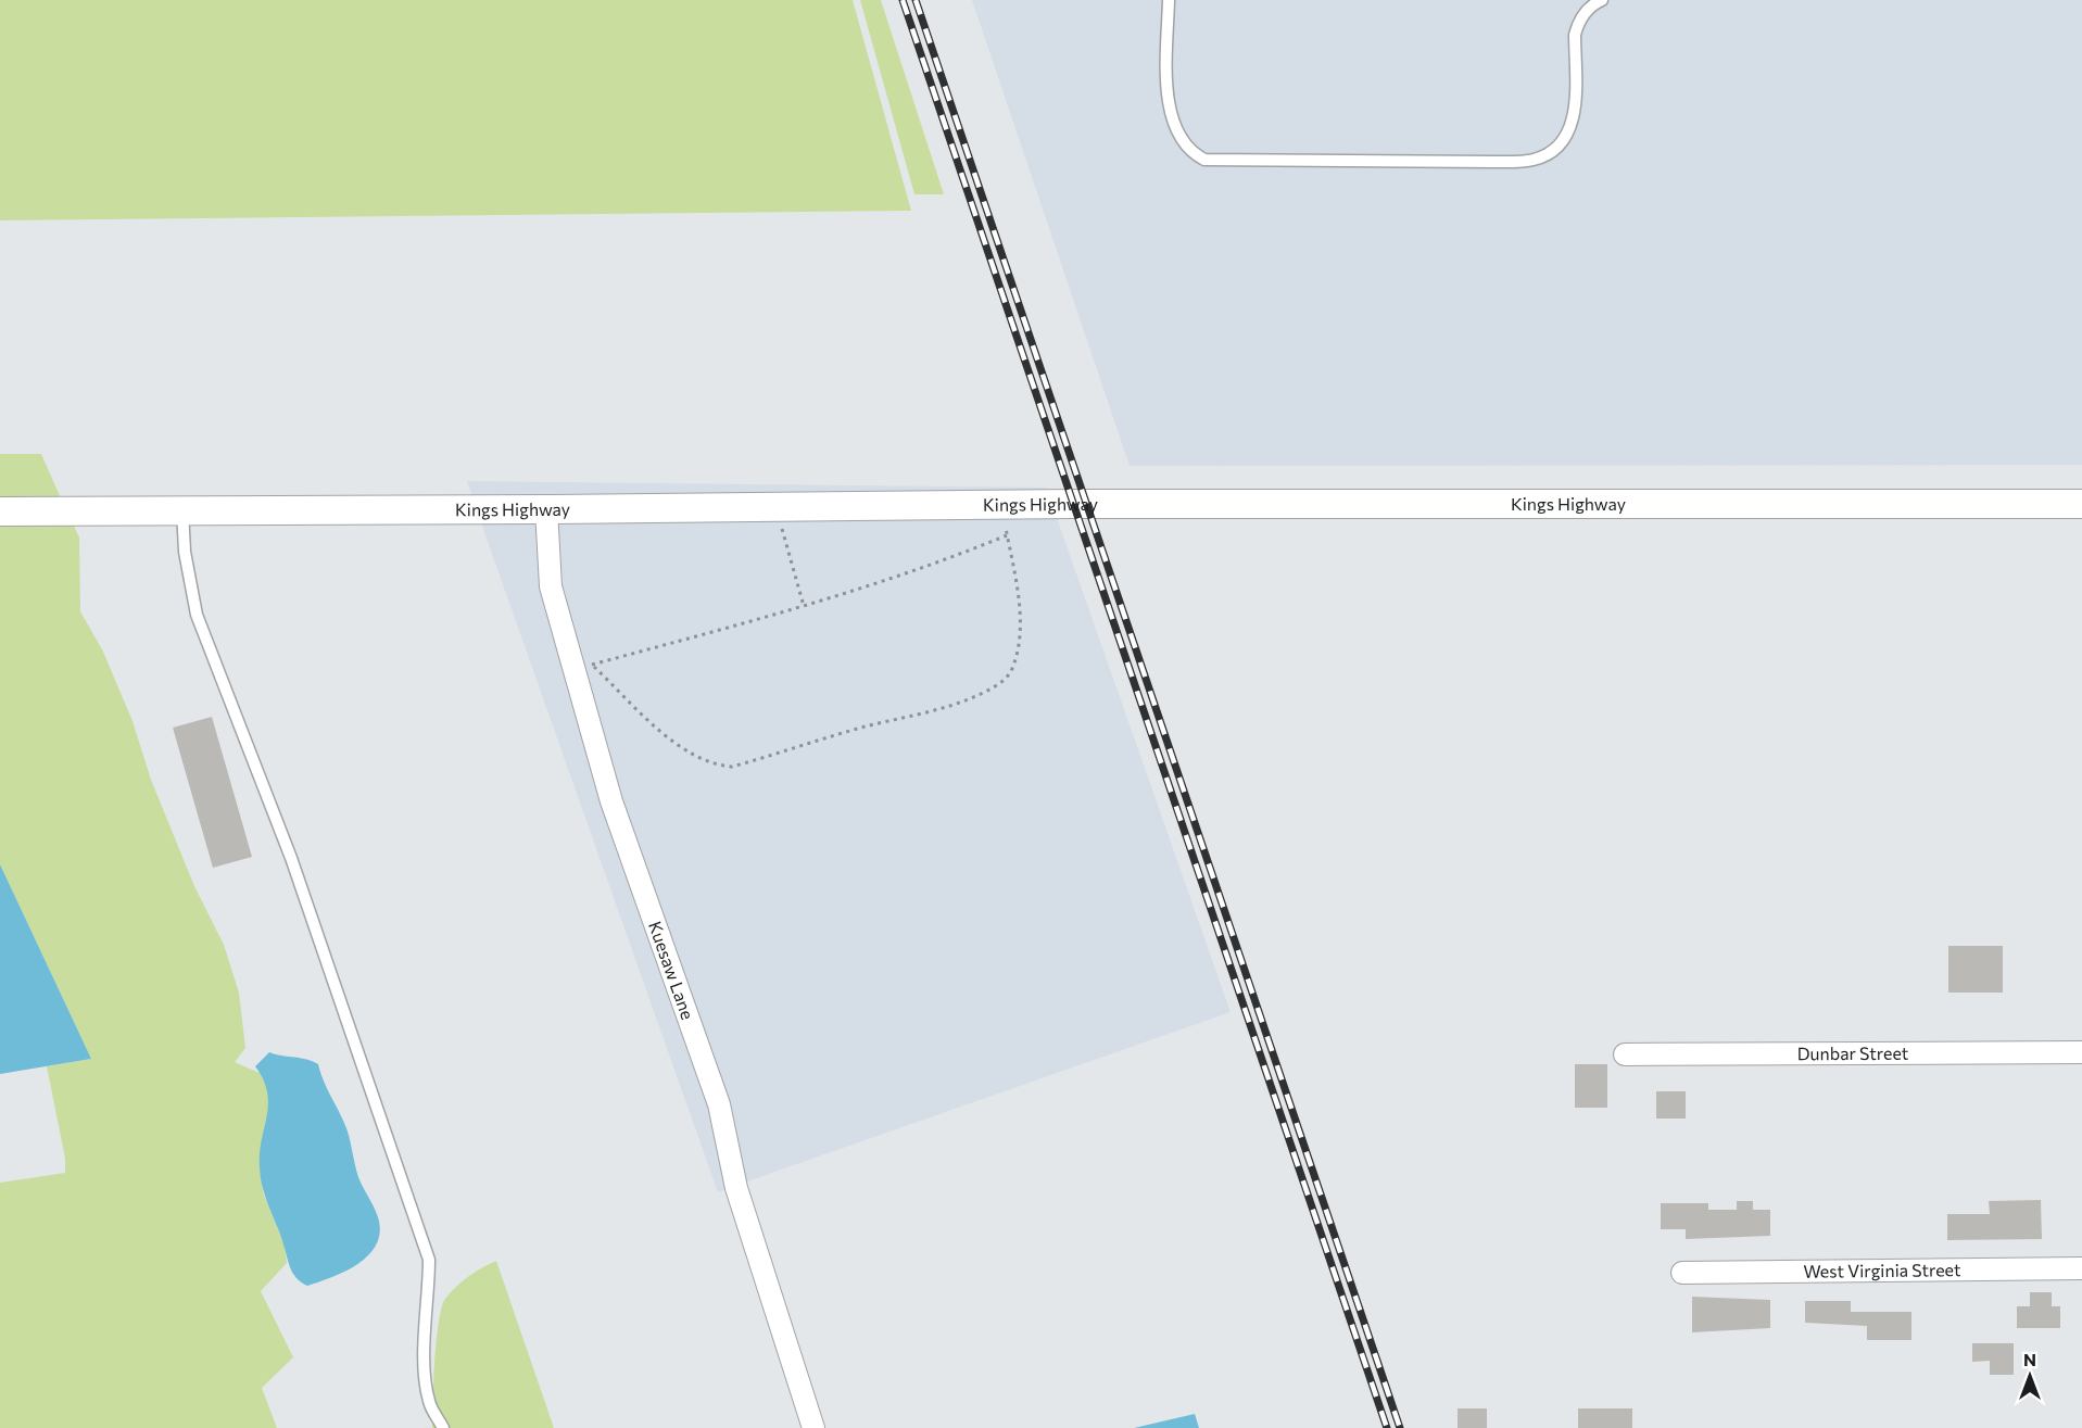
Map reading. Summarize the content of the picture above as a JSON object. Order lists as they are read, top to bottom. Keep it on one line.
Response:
{"streets":{"street":["Kings Highway","Kuesaw Lane","Dunbar Street","West Virginia Street"]},"crossings":[["Kings Highway","Kuesaw Lane"]],"north":"top"}
